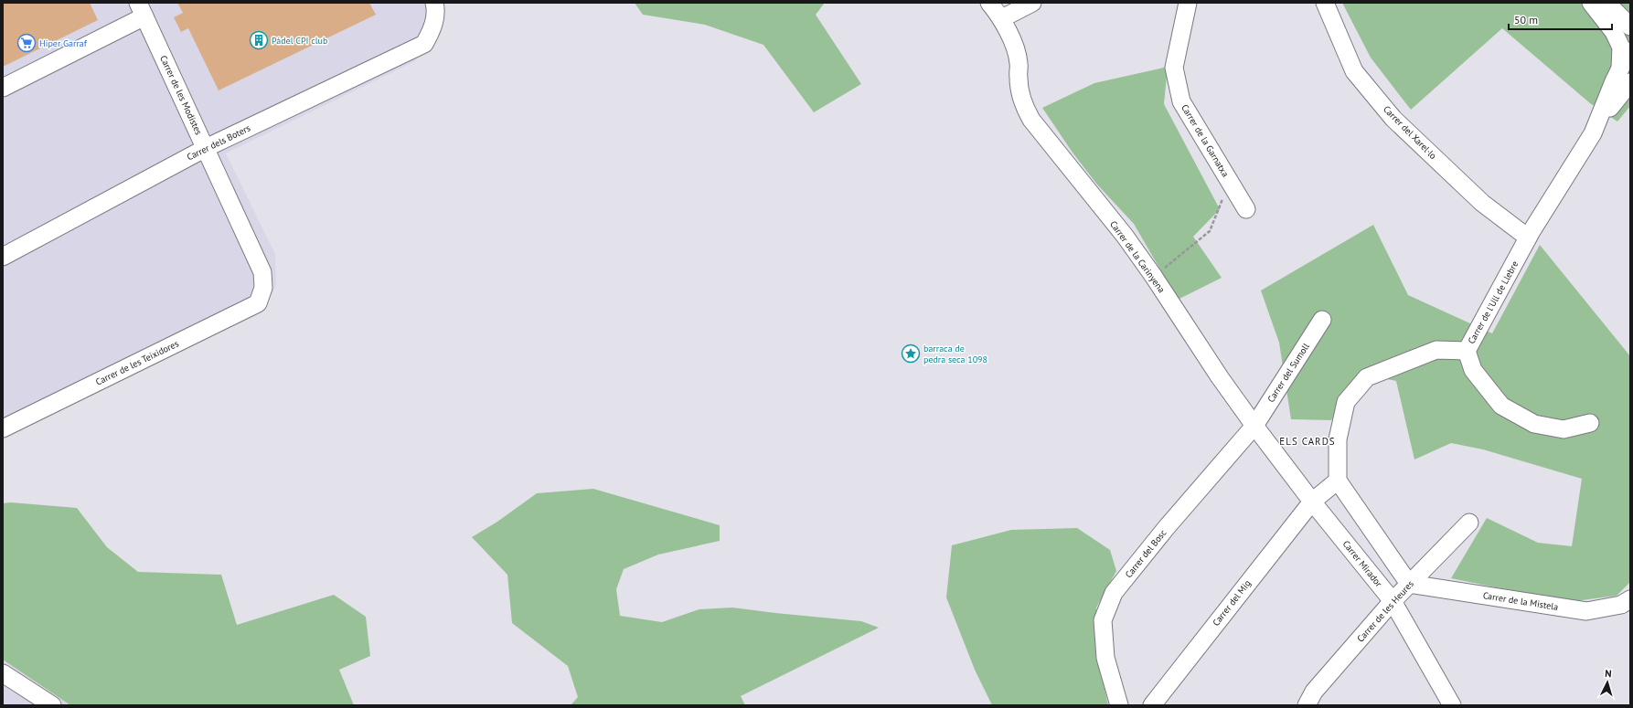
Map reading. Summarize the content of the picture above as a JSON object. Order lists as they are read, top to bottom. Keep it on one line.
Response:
{"streets":{"street":["Carrer de les Modistes","Carrer del Xarel·lo","Carrer de la Garnatxa","Carrer dels Boters","Carrer de la Carinyena","Carrer de l'Ull de Llebre","Carrer de les Teixidores","Carrer del Sumoll","Carrer del Bosc","Carrer Mirador","Carrer de la Mistela","Carrer del Mig","Carrer de les Heures"]},"crossings":[["Carrer de les Modistes","Carrer dels Boters"],["Carrer de les Modistes","Carrer de les Teixidores"],["Carrer del Xarel·lo","Carrer de l'Ull de Llebre"],["Carrer de la Carinyena","Carrer del Sumoll"],["Carrer de la Carinyena","Carrer del Bosc"],["Carrer de la Carinyena","Carrer Mirador"],["Carrer de la Carinyena","Carrer del Mig"],["Carrer del Sumoll","Carrer del Bosc"],["Carrer Mirador","Carrer del Mig"],["Carrer Mirador","Carrer de les Heures"],["Carrer de la Mistela","Carrer de les Heures"]],"districts":["ELS CARDS"],"places":{"building":["Pádel CPI club"],"supermarket":["Hiper Garraf"],"place":["barraca de pedra seca 1098"]},"scale_bar":"50 m","north":"top"}
